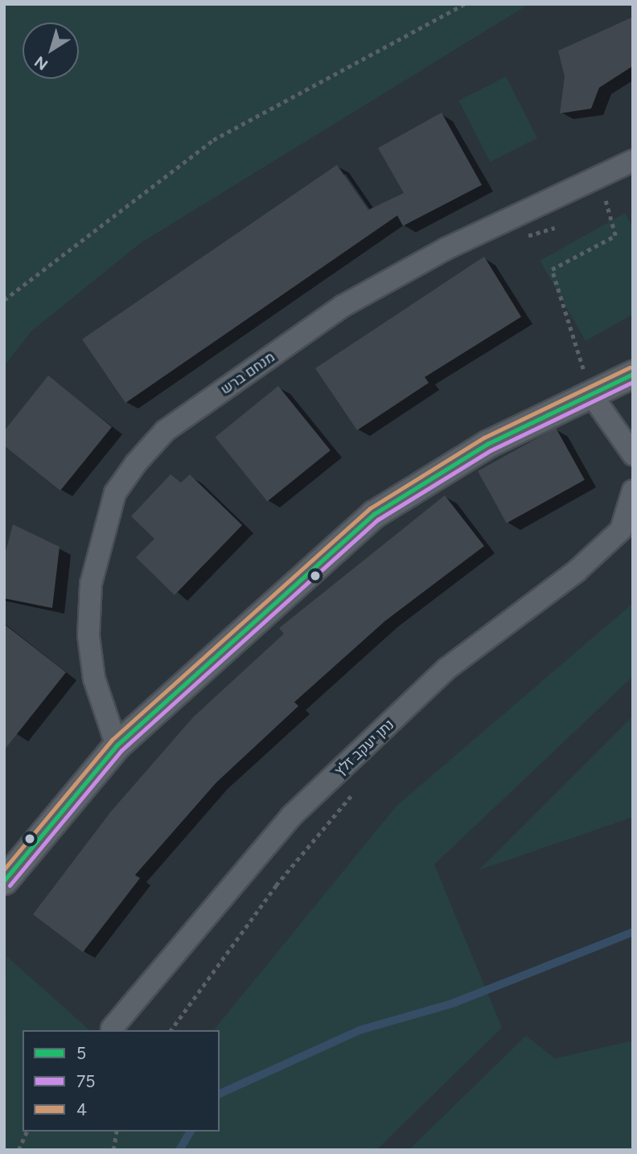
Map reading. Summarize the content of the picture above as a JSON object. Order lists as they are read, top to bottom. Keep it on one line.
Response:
{"streets":{"street":["מנחם ברש","נתן יעקב זלץ"]},"lines":["transit line 4","transit line 5","transit line 75"],"legend":["5","75","4"],"north":"bottom left"}
